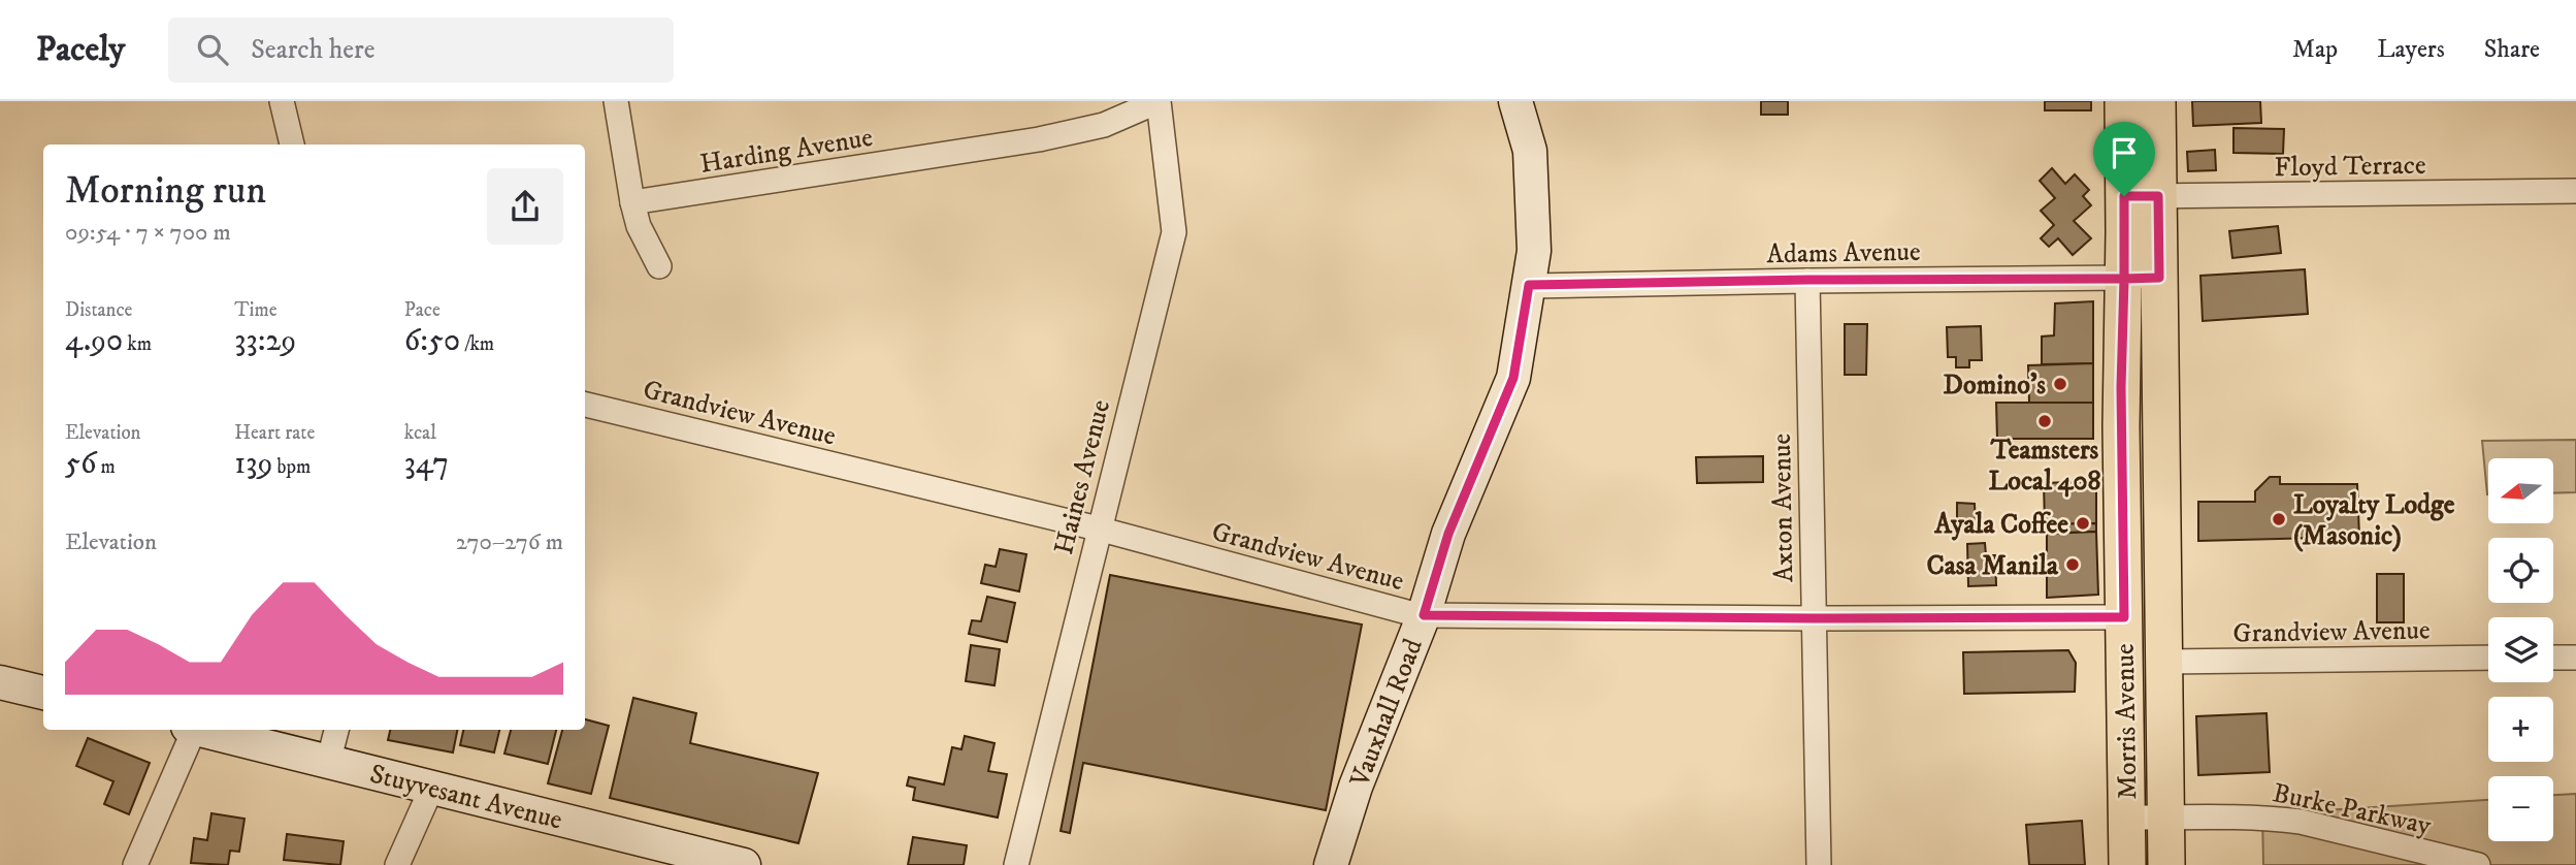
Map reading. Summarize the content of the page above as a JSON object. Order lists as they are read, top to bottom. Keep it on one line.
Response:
{"streets":{"main road":["Morris Avenue"],"street":["Harding Avenue","Floyd Terrace","Adams Avenue","Grandview Avenue","Haines Avenue","Axton Avenue","Vauxhall Road","Stuyvesant Avenue","Burke Parkway"]},"crossings":[["Harding Avenue","Haines Avenue"],["Floyd Terrace","Morris Avenue"],["Adams Avenue","Axton Avenue"],["Adams Avenue","Vauxhall Road"],["Adams Avenue","Morris Avenue"],["Grandview Avenue","Haines Avenue"],["Grandview Avenue","Axton Avenue"],["Grandview Avenue","Vauxhall Road"],["Grandview Avenue","Morris Avenue"],["Morris Avenue","Burke Parkway"]],"places":["Domino's","Teamsters Local 408","Loyalty Lodge (Masonic)","Ayala Coffee","Casa Manila"],"north":"left","page":{"header":"Pacely","search":"Search here","nav":["Map","Layers","Share"],"heading":["Morning run","09:54 · 7 × 700 m"],"stats":[["Distance","4.90 km"],["Time","33:29"],["Pace","6:50 /km"],["Elevation","56 m"],["Heart rate","139 bpm"],["kcal","347"]],"map_buttons":["+","−"],"chart":["Elevation","270–276 m"]}}
